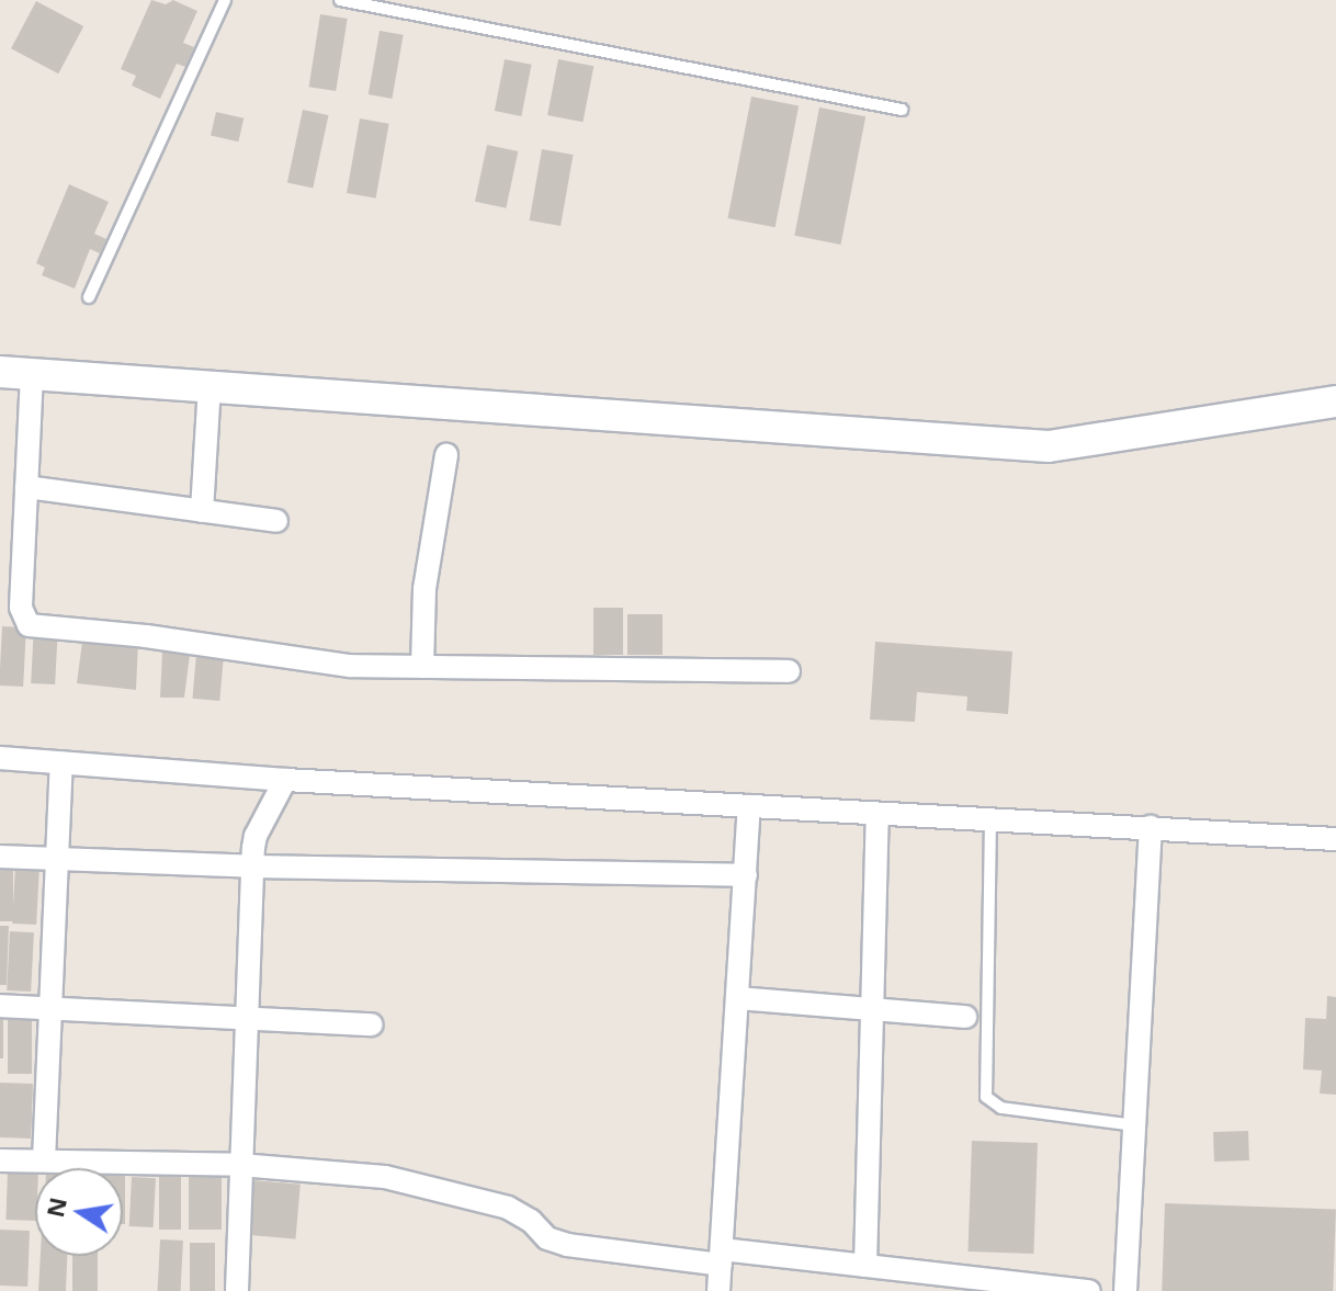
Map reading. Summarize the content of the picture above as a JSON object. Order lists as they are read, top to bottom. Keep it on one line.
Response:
{"north":"left"}
